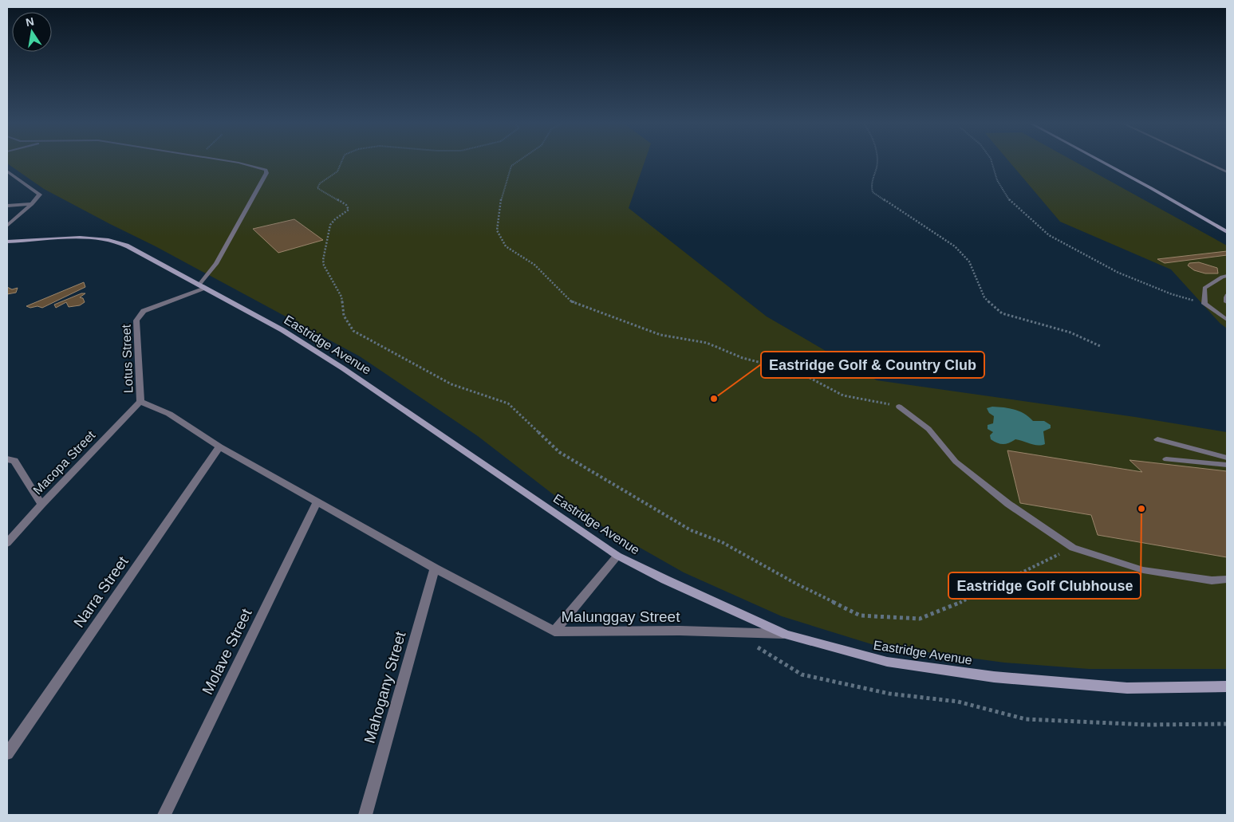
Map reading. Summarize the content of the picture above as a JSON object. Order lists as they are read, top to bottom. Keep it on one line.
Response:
{"streets":{"street":["Eastridge Avenue","Lotus Street","Macopa Street","Narra Street","Malunggay Street","Molave Street","Mahogany Street"]},"crossings":[["Eastridge Avenue","Lotus Street"],["Eastridge Avenue","Malunggay Street"],["Lotus Street","Macopa Street"]],"places":["Eastridge Golf & Country Club","Eastridge Golf Clubhouse"],"north":"top"}
